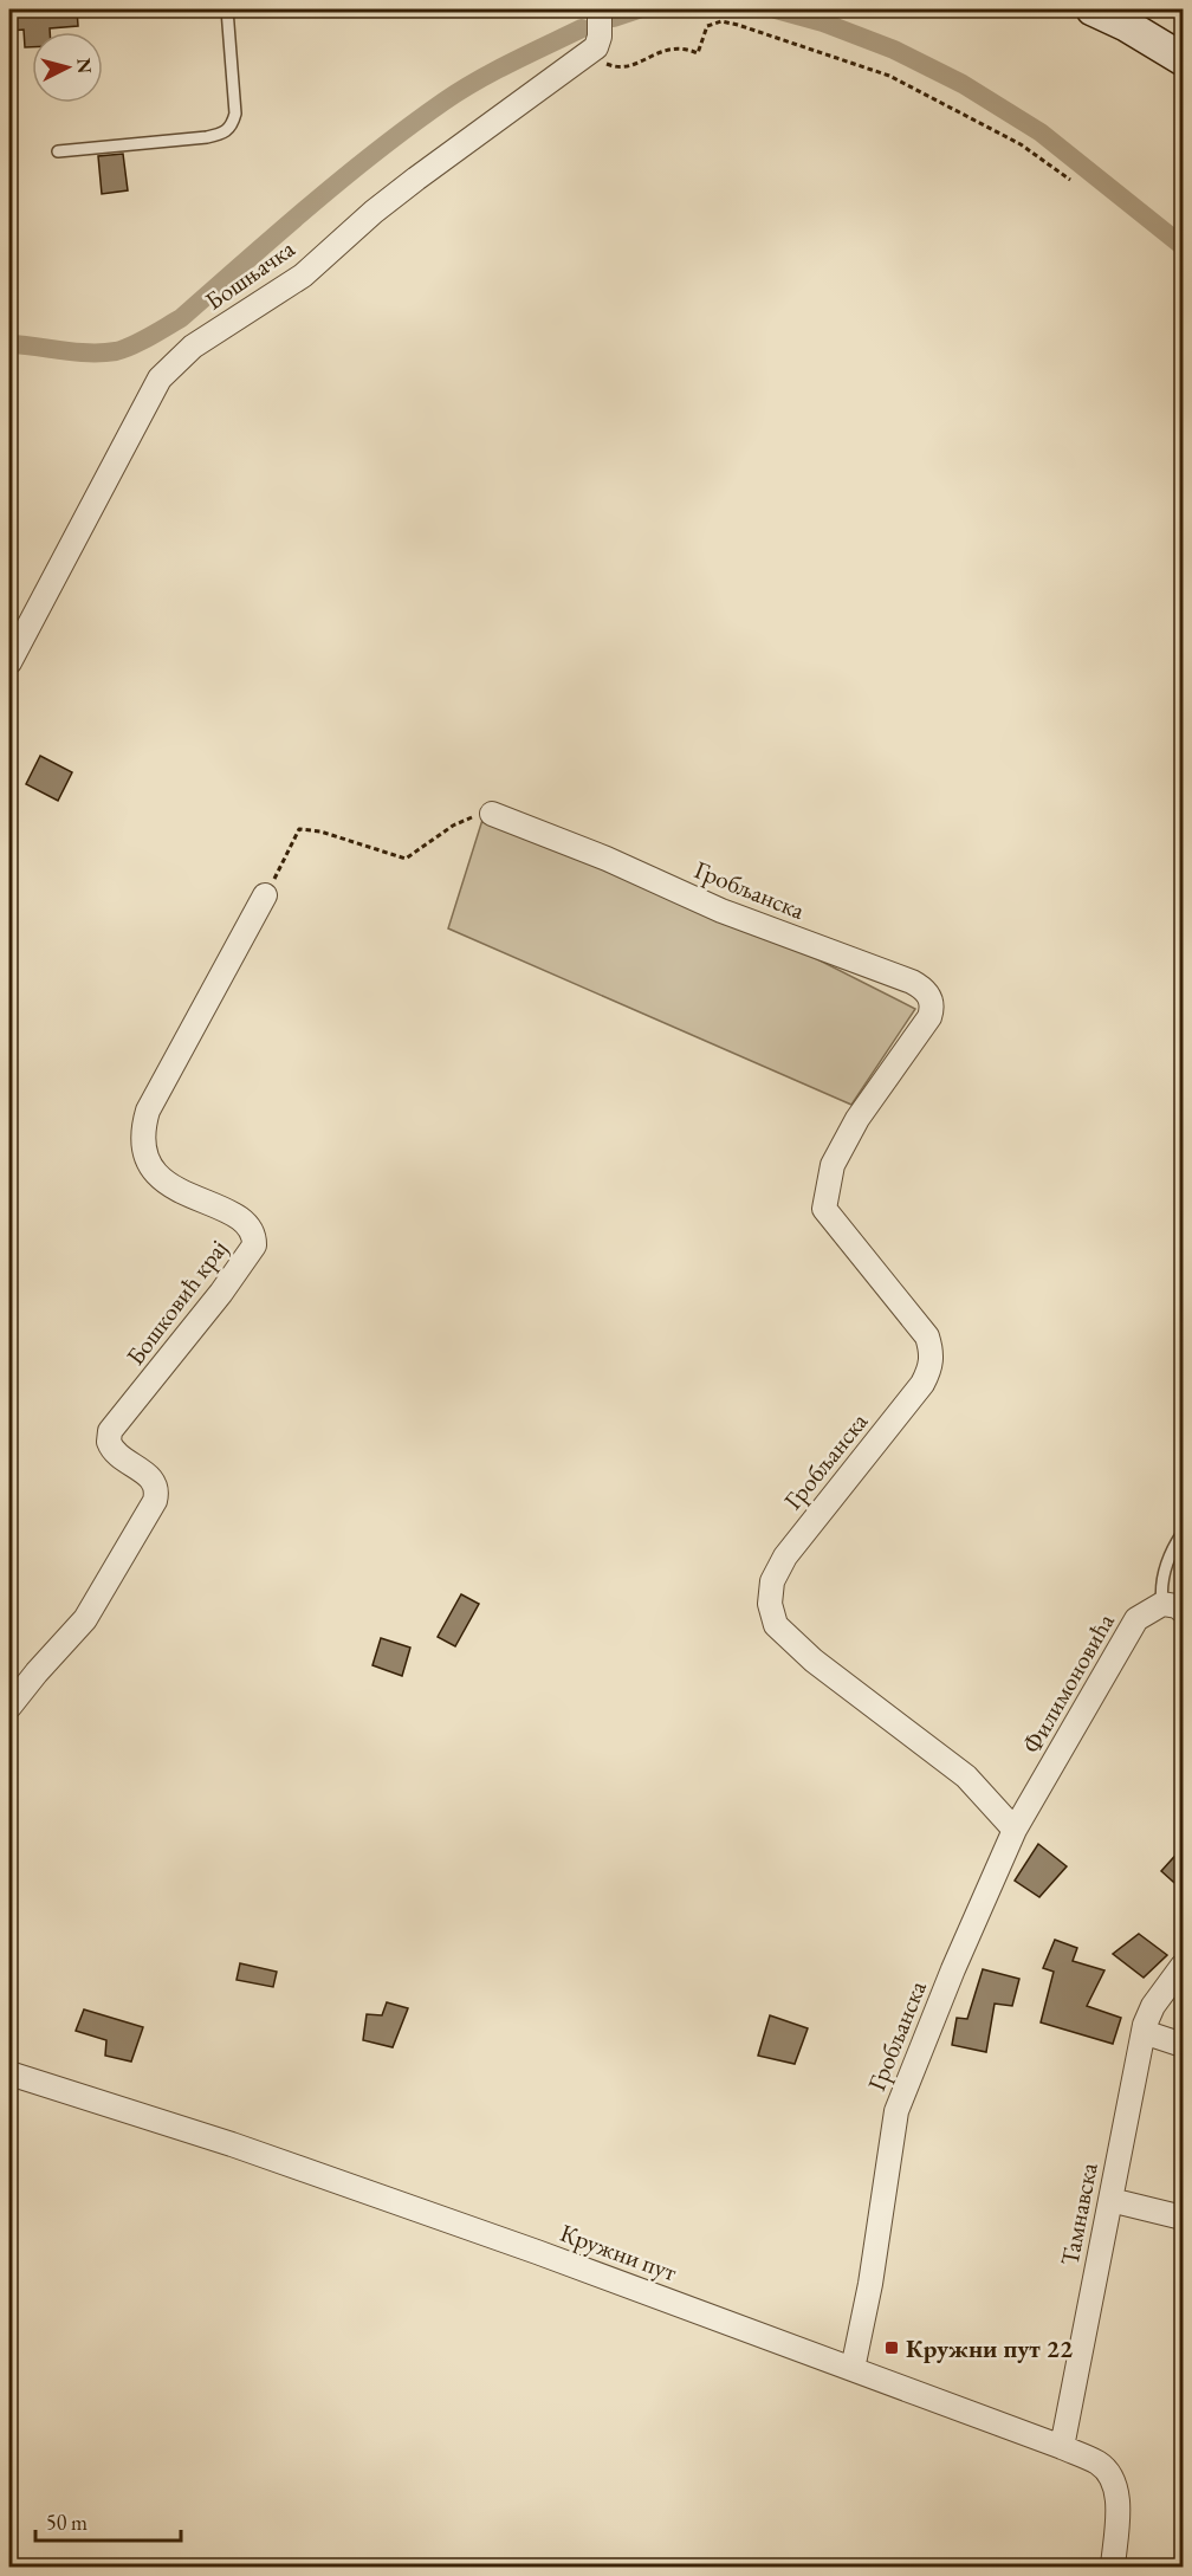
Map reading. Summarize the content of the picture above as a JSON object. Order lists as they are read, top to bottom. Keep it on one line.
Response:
{"streets":{"street":["Бошњачка","Гробљанска","Бошковић крај","Филимоновића","Тамнавска","Кружни пут"]},"crossings":[["Гробљанска","Филимоновића"],["Гробљанска","Кружни пут"],["Тамнавска","Кружни пут"]],"places":{"transit":["Кружни пут 22"]},"scale_bar":"50 m","north":"right"}
